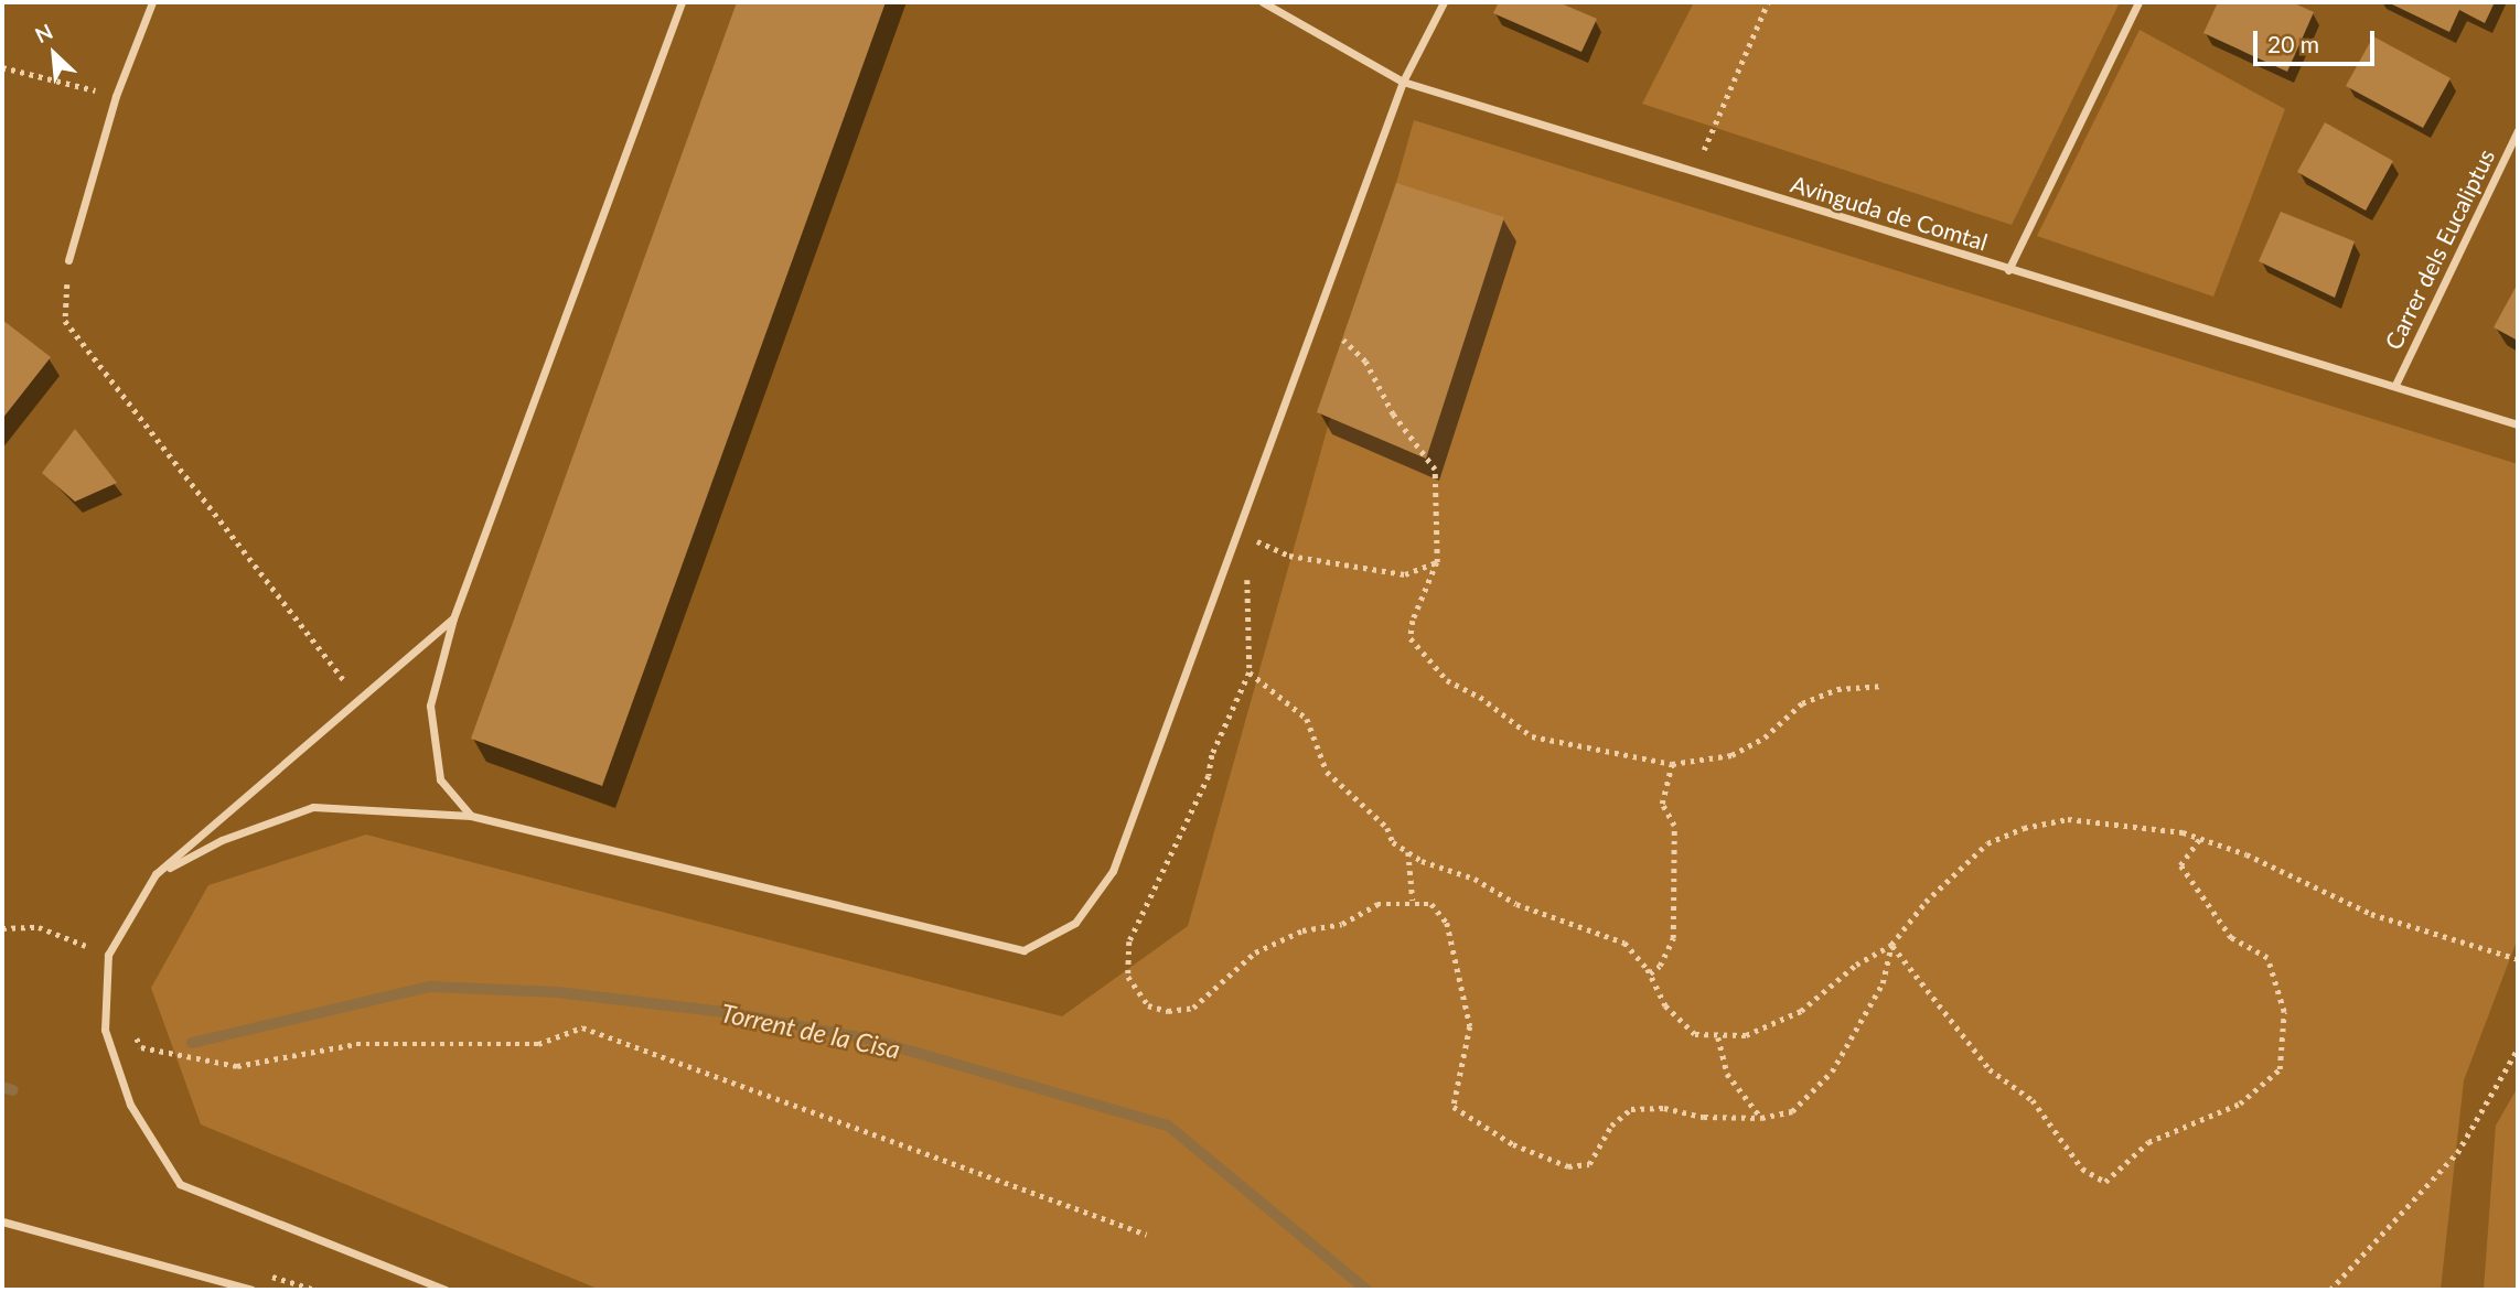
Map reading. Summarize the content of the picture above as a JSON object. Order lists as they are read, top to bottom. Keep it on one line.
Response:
{"streets":{"street":["Avinguda de Comtal","Carrer dels Eucaliptus"]},"crossings":[["Avinguda de Comtal","Carrer dels Eucaliptus"]],"water":["Torrent de la Cisa"],"scale_bar":"20 m","north":"top left"}
